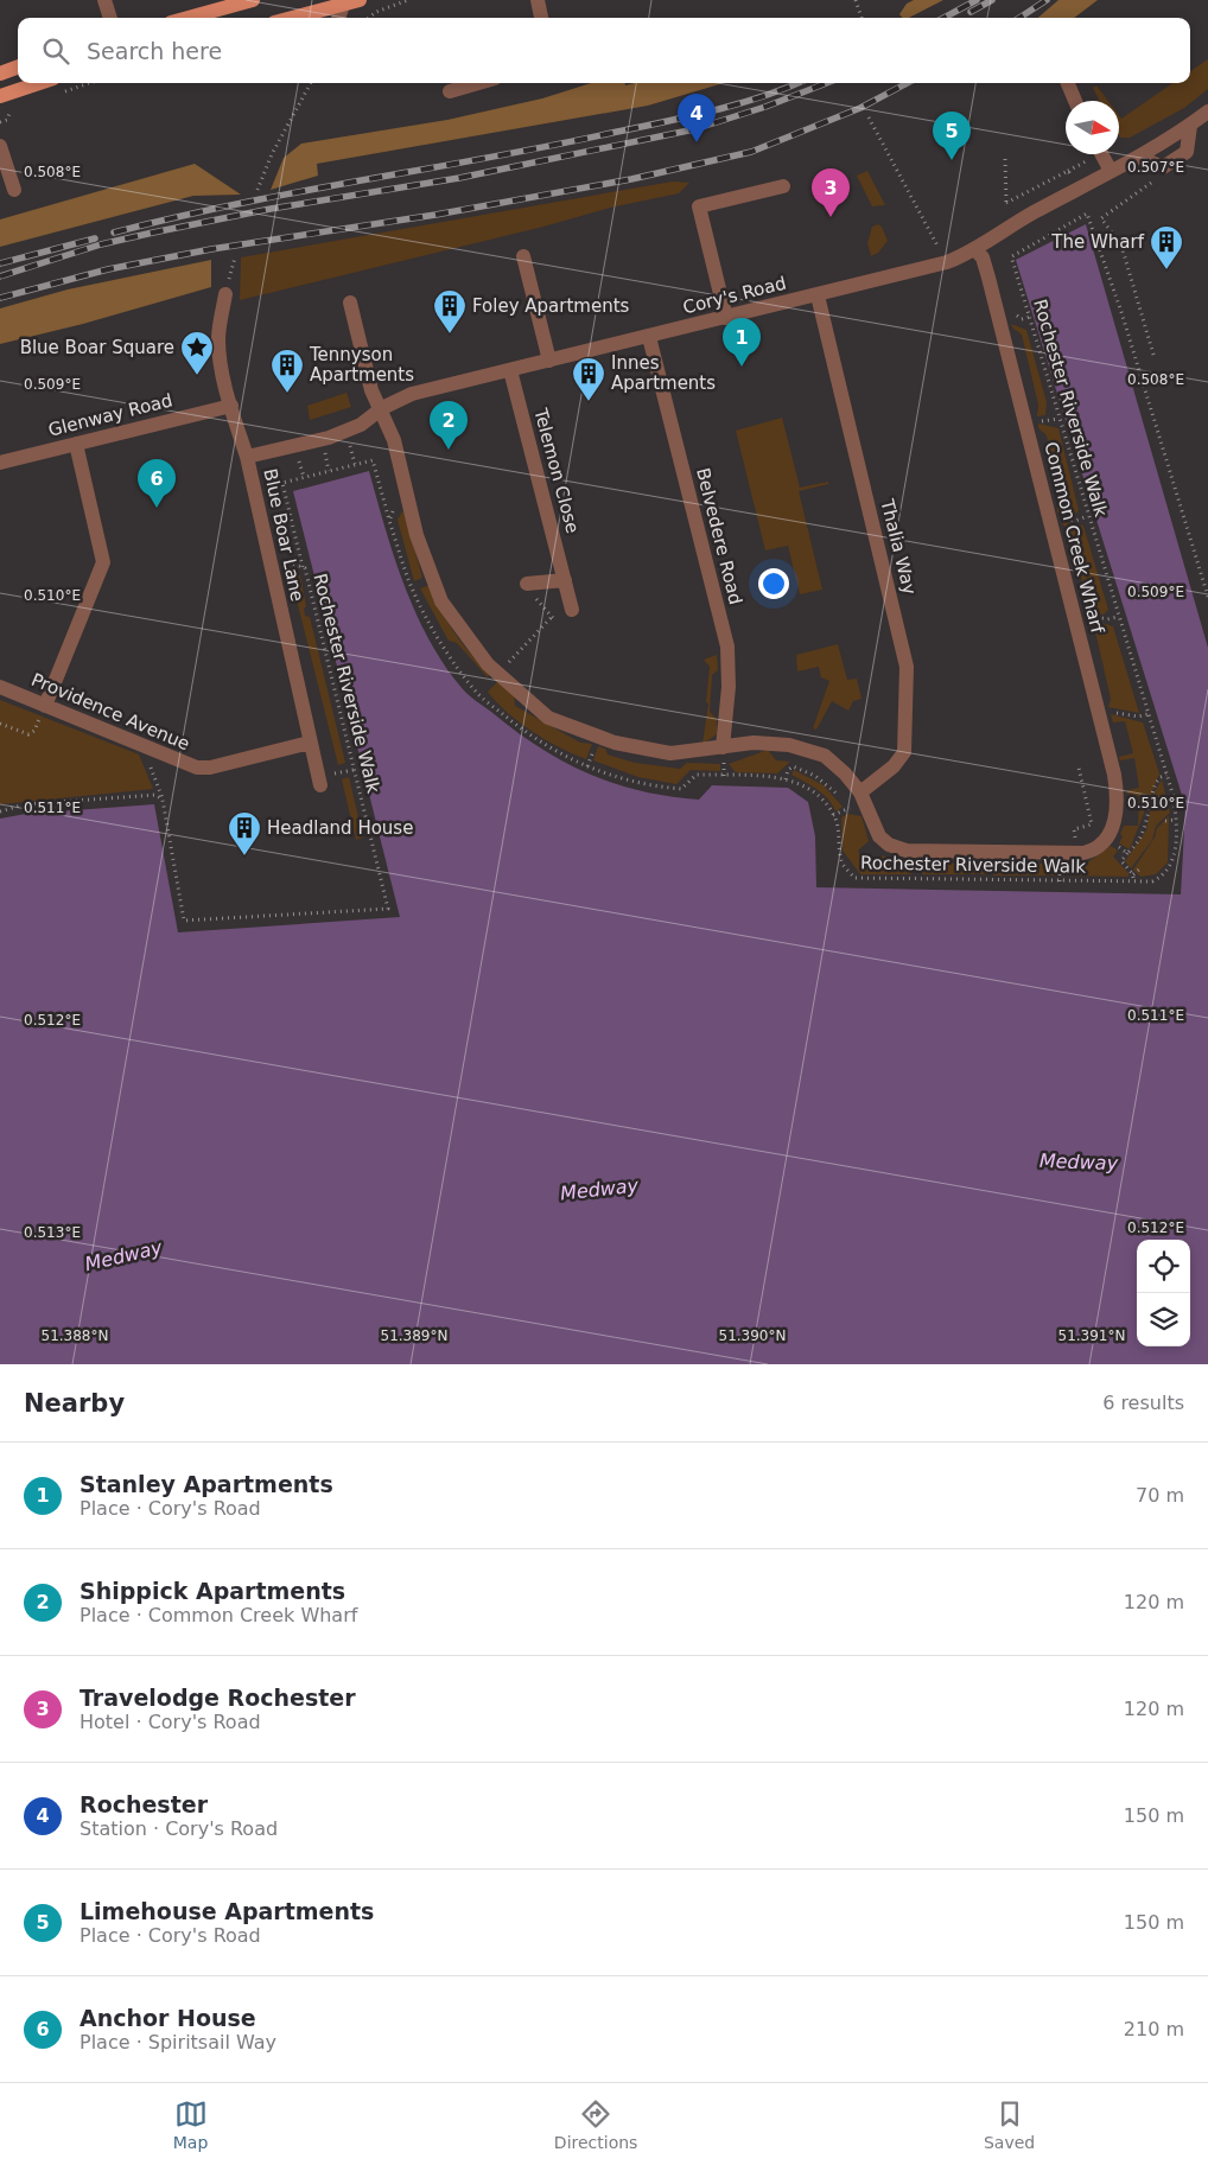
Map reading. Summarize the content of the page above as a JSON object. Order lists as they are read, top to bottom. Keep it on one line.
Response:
{"streets":{"street":["Cory's Road","Glenway Road","Telemon Close","Blue Boar Lane","Belvedere Road","Common Creek Wharf","Thalia Way","Providence Avenue"],"path":["Rochester Riverside Walk"]},"crossings":[["Cory's Road","Telemon Close"],["Cory's Road","Blue Boar Lane"],["Cory's Road","Belvedere Road"],["Cory's Road","Common Creek Wharf"],["Cory's Road","Thalia Way"],["Rochester Riverside Walk","Common Creek Wharf"],["Glenway Road","Blue Boar Lane"],["Blue Boar Lane","Providence Avenue"]],"water":["Medway"],"places":{"building":["The Wharf","Foley Apartments","Tennyson Apartments","Innes Apartments","Headland House"],"place":["Blue Boar Square"]},"north":"right","page":{"search":"Search here","pins":["4","5","3","1","2","6"],"heading":["Nearby","6 results"],"list":[{"mark":"1","name":"Stanley Apartments","note":"Place · Cory's Road","value":"70 m"},{"mark":"2","name":"Shippick Apartments","note":"Place · Common Creek Wharf","value":"120 m"},{"mark":"3","name":"Travelodge Rochester","note":"Hotel · Cory's Road","value":"120 m"},{"mark":"4","name":"Rochester","note":"Station · Cory's Road","value":"150 m"},{"mark":"5","name":"Limehouse Apartments","note":"Place · Cory's Road","value":"150 m"},{"mark":"6","name":"Anchor House","note":"Place · Spiritsail Way","value":"210 m"}],"nav":["Map","Directions","Saved"]},"coordinates":["0.507°E","0.508°E","0.509°E","0.510°E","0.511°E","0.512°E","0.513°E","51.388°N","51.389°N","51.390°N","51.391°N"]}
